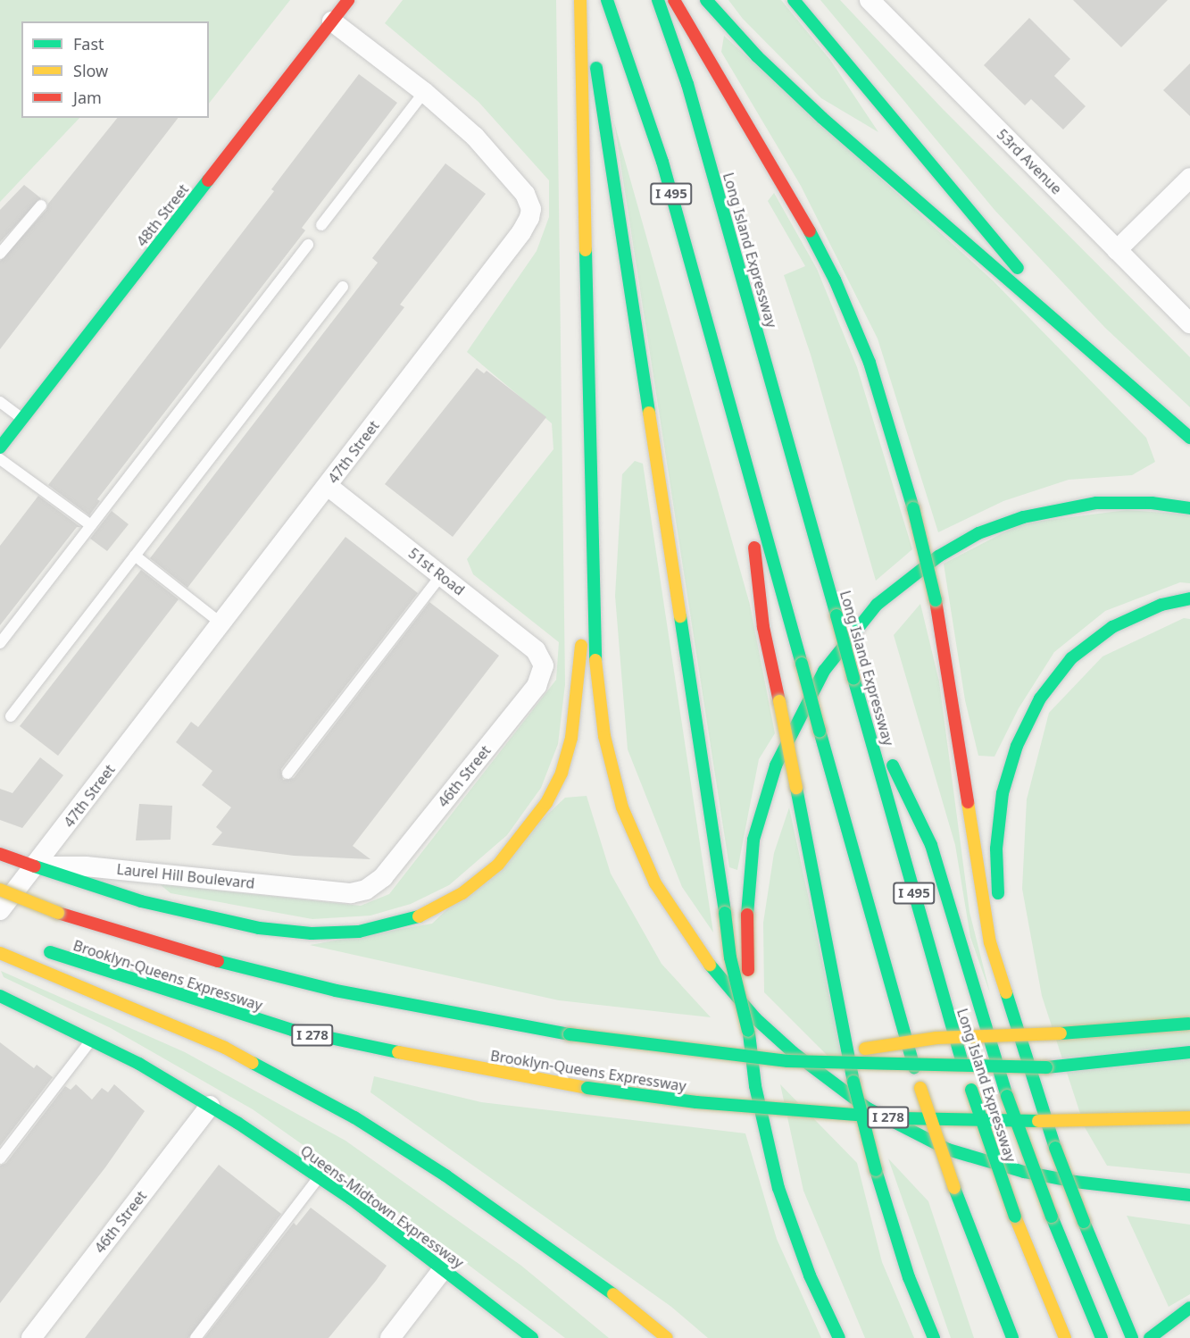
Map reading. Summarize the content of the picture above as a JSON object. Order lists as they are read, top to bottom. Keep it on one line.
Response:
{"streets":{"main road":["I 495","48th Street","Long Island Expressway","Laurel Hill Boulevard","Brooklyn-Queens Expressway","I 278","Queens-Midtown Expressway"],"street":["53rd Avenue","47th Street","51st Road","46th Street"]},"crossings":[["48th Street","47th Street"],["47th Street","51st Road"],["47th Street","Laurel Hill Boulevard"],["51st Road","46th Street"],["46th Street","Laurel Hill Boulevard"],["46th Street","Queens-Midtown Expressway"]],"legend":["Fast","Slow","Jam"]}
